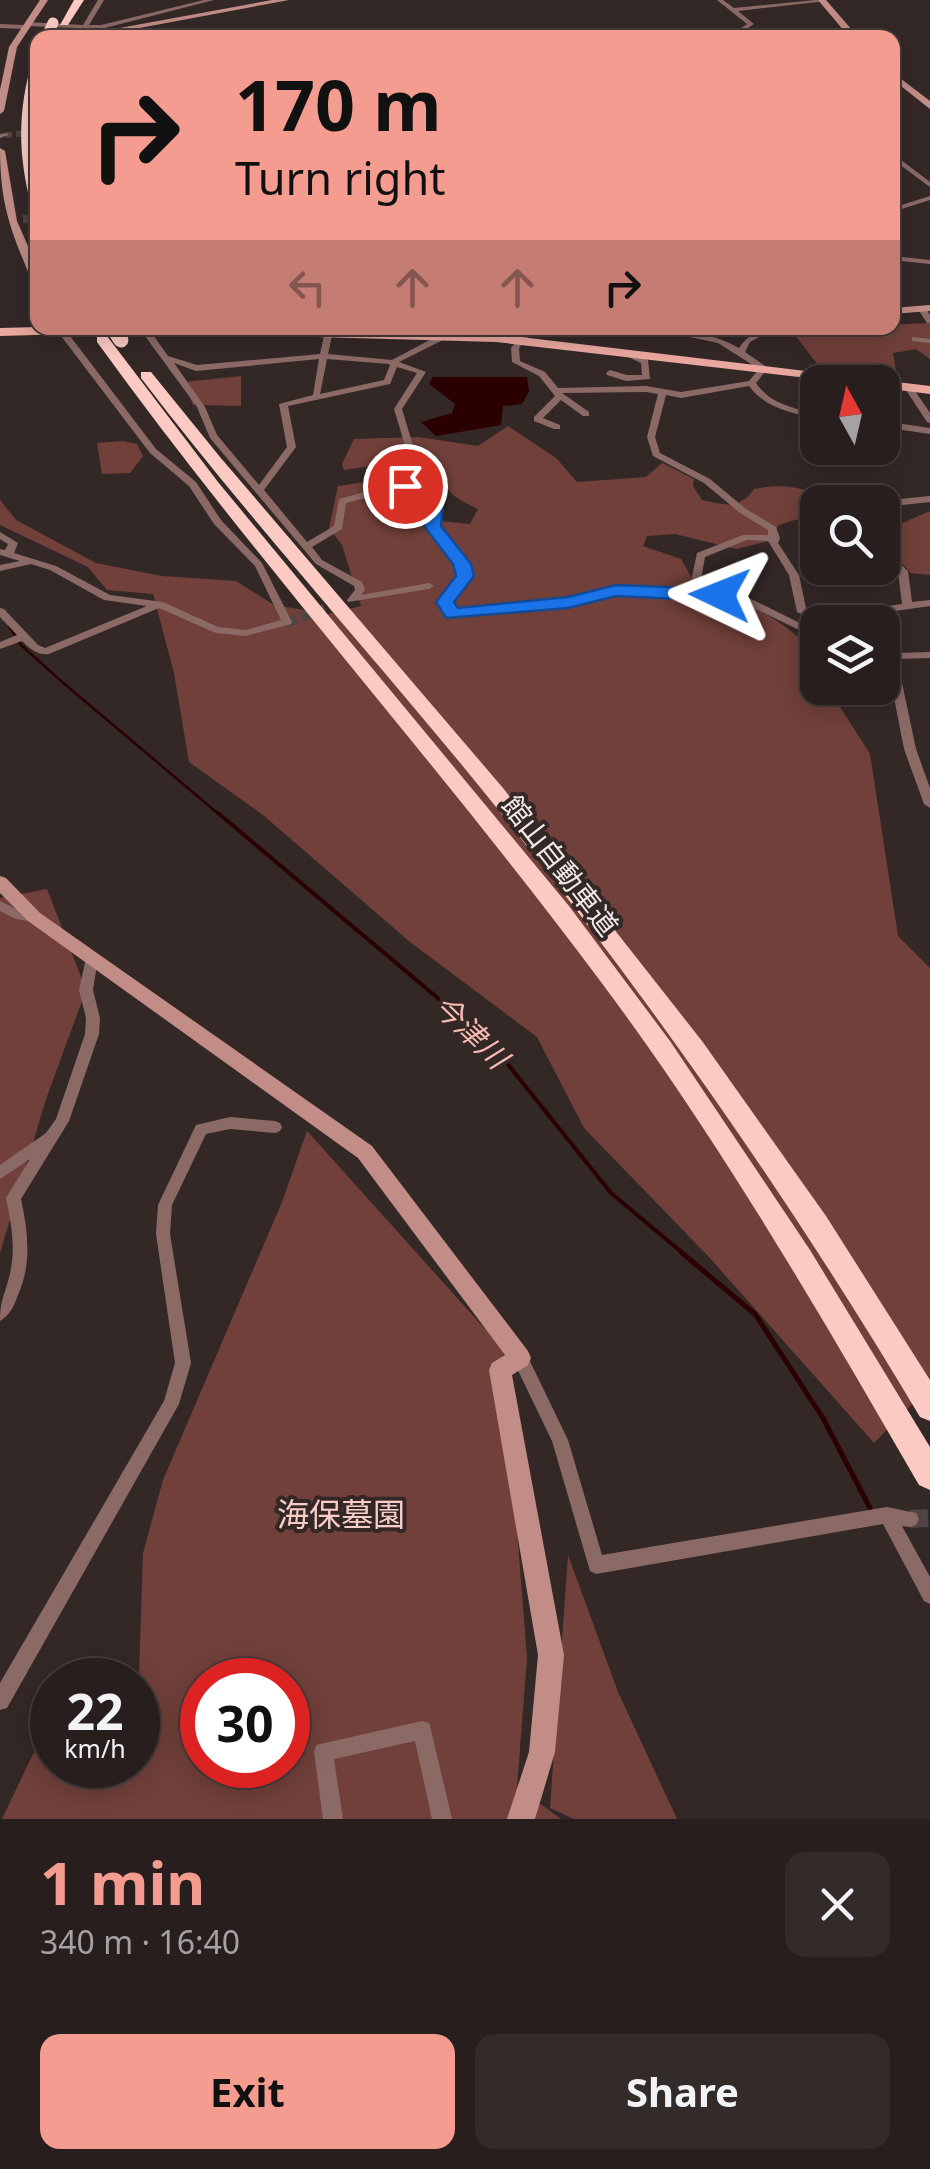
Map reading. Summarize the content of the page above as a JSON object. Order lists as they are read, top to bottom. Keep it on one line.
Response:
{"streets":{"highway":["館山自動車道"]},"water":["今津川"],"parks":["海保墓園"],"north":"top","page":{"turn":["170 m","Turn right"],"speed":"22 km/h","limit":"30","heading":["1 min","340 m · 16:40"],"buttons":["Exit","Share"]}}
